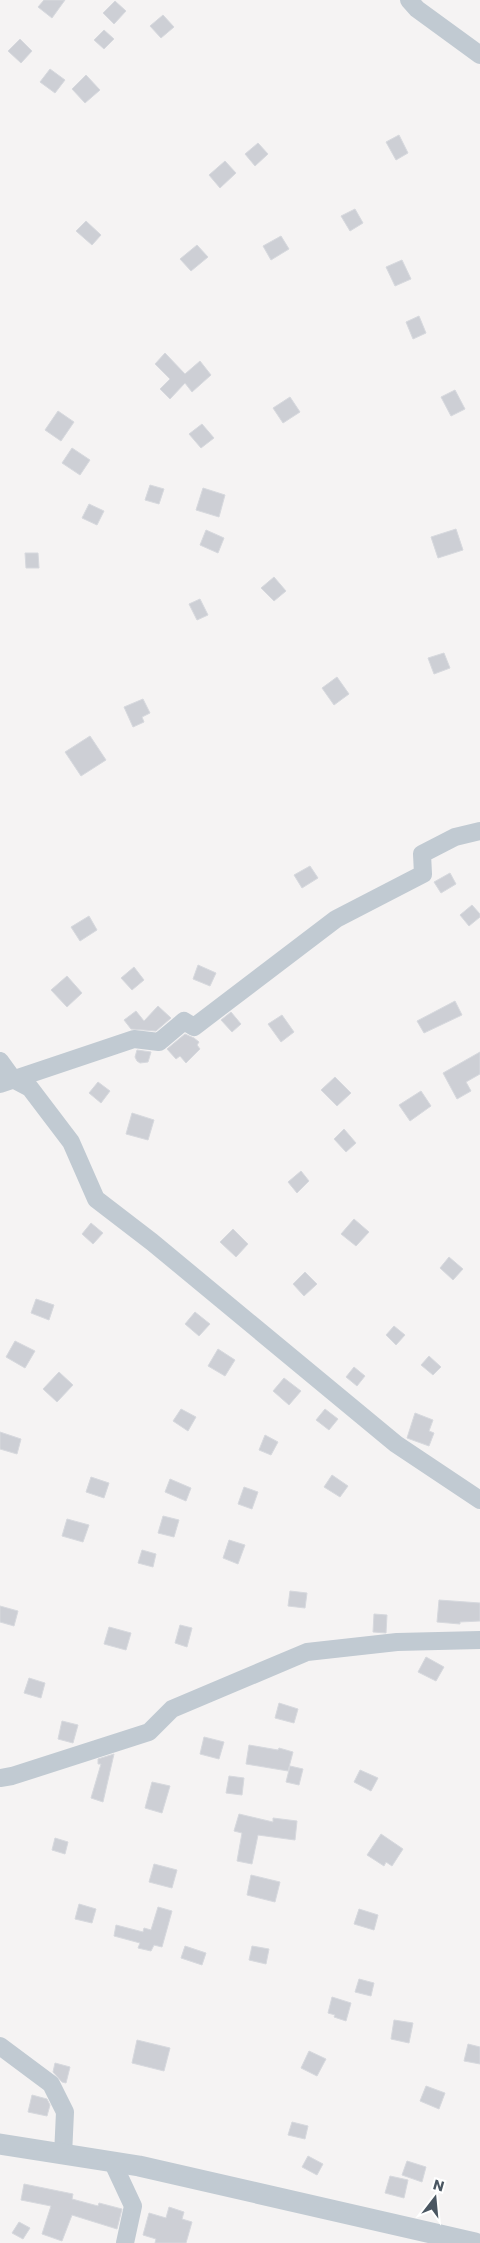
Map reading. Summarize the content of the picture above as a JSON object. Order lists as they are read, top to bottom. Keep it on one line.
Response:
{"north":"top"}
